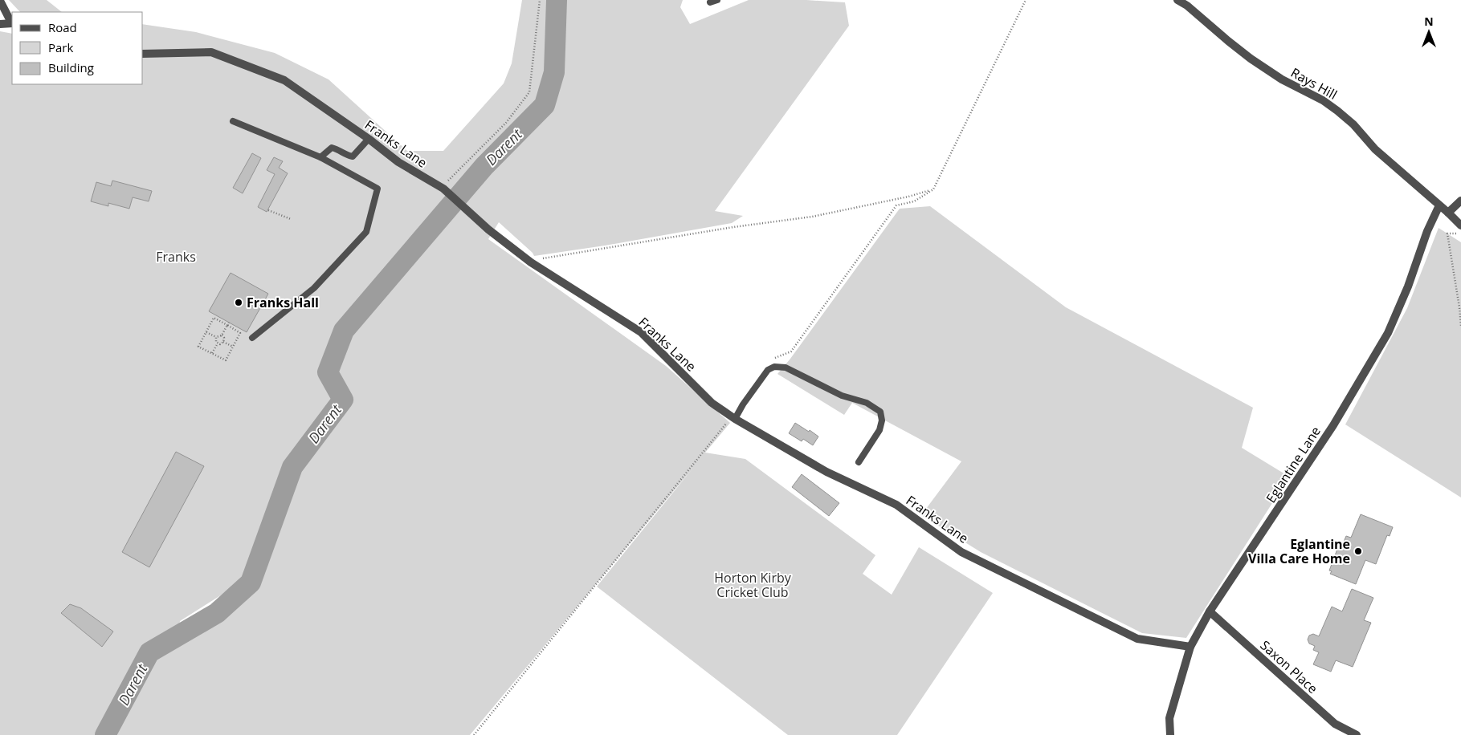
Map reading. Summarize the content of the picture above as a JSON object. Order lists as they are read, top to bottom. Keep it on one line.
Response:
{"streets":{"street":["Rays Hill","Franks Lane","Eglantine Lane","Saxon Place"]},"crossings":[["Rays Hill","Eglantine Lane"],["Franks Lane","Eglantine Lane"],["Eglantine Lane","Saxon Place"]],"water":["Darent"],"parks":["Franks","Horton Kirby Cricket Club"],"places":["Franks Hall","Eglantine Villa Care Home"],"legend":["Road","Park","Building"],"north":"top"}
